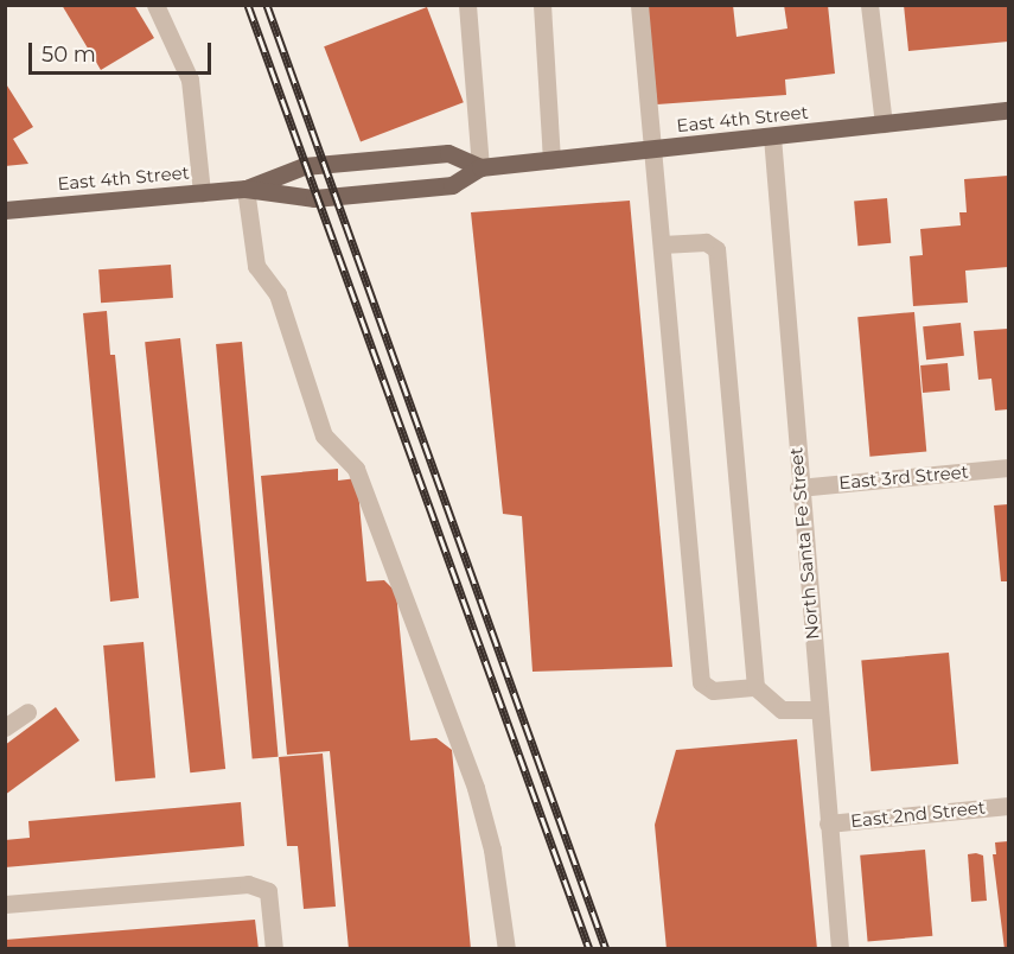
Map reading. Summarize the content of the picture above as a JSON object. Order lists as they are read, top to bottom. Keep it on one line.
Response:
{"streets":{"main road":["East 4th Street"],"street":["East 3rd Street","North Santa Fe Street","East 2nd Street"]},"crossings":[["East 4th Street","North Santa Fe Street"],["East 3rd Street","North Santa Fe Street"],["North Santa Fe Street","East 2nd Street"]],"scale_bar":"50 m"}
